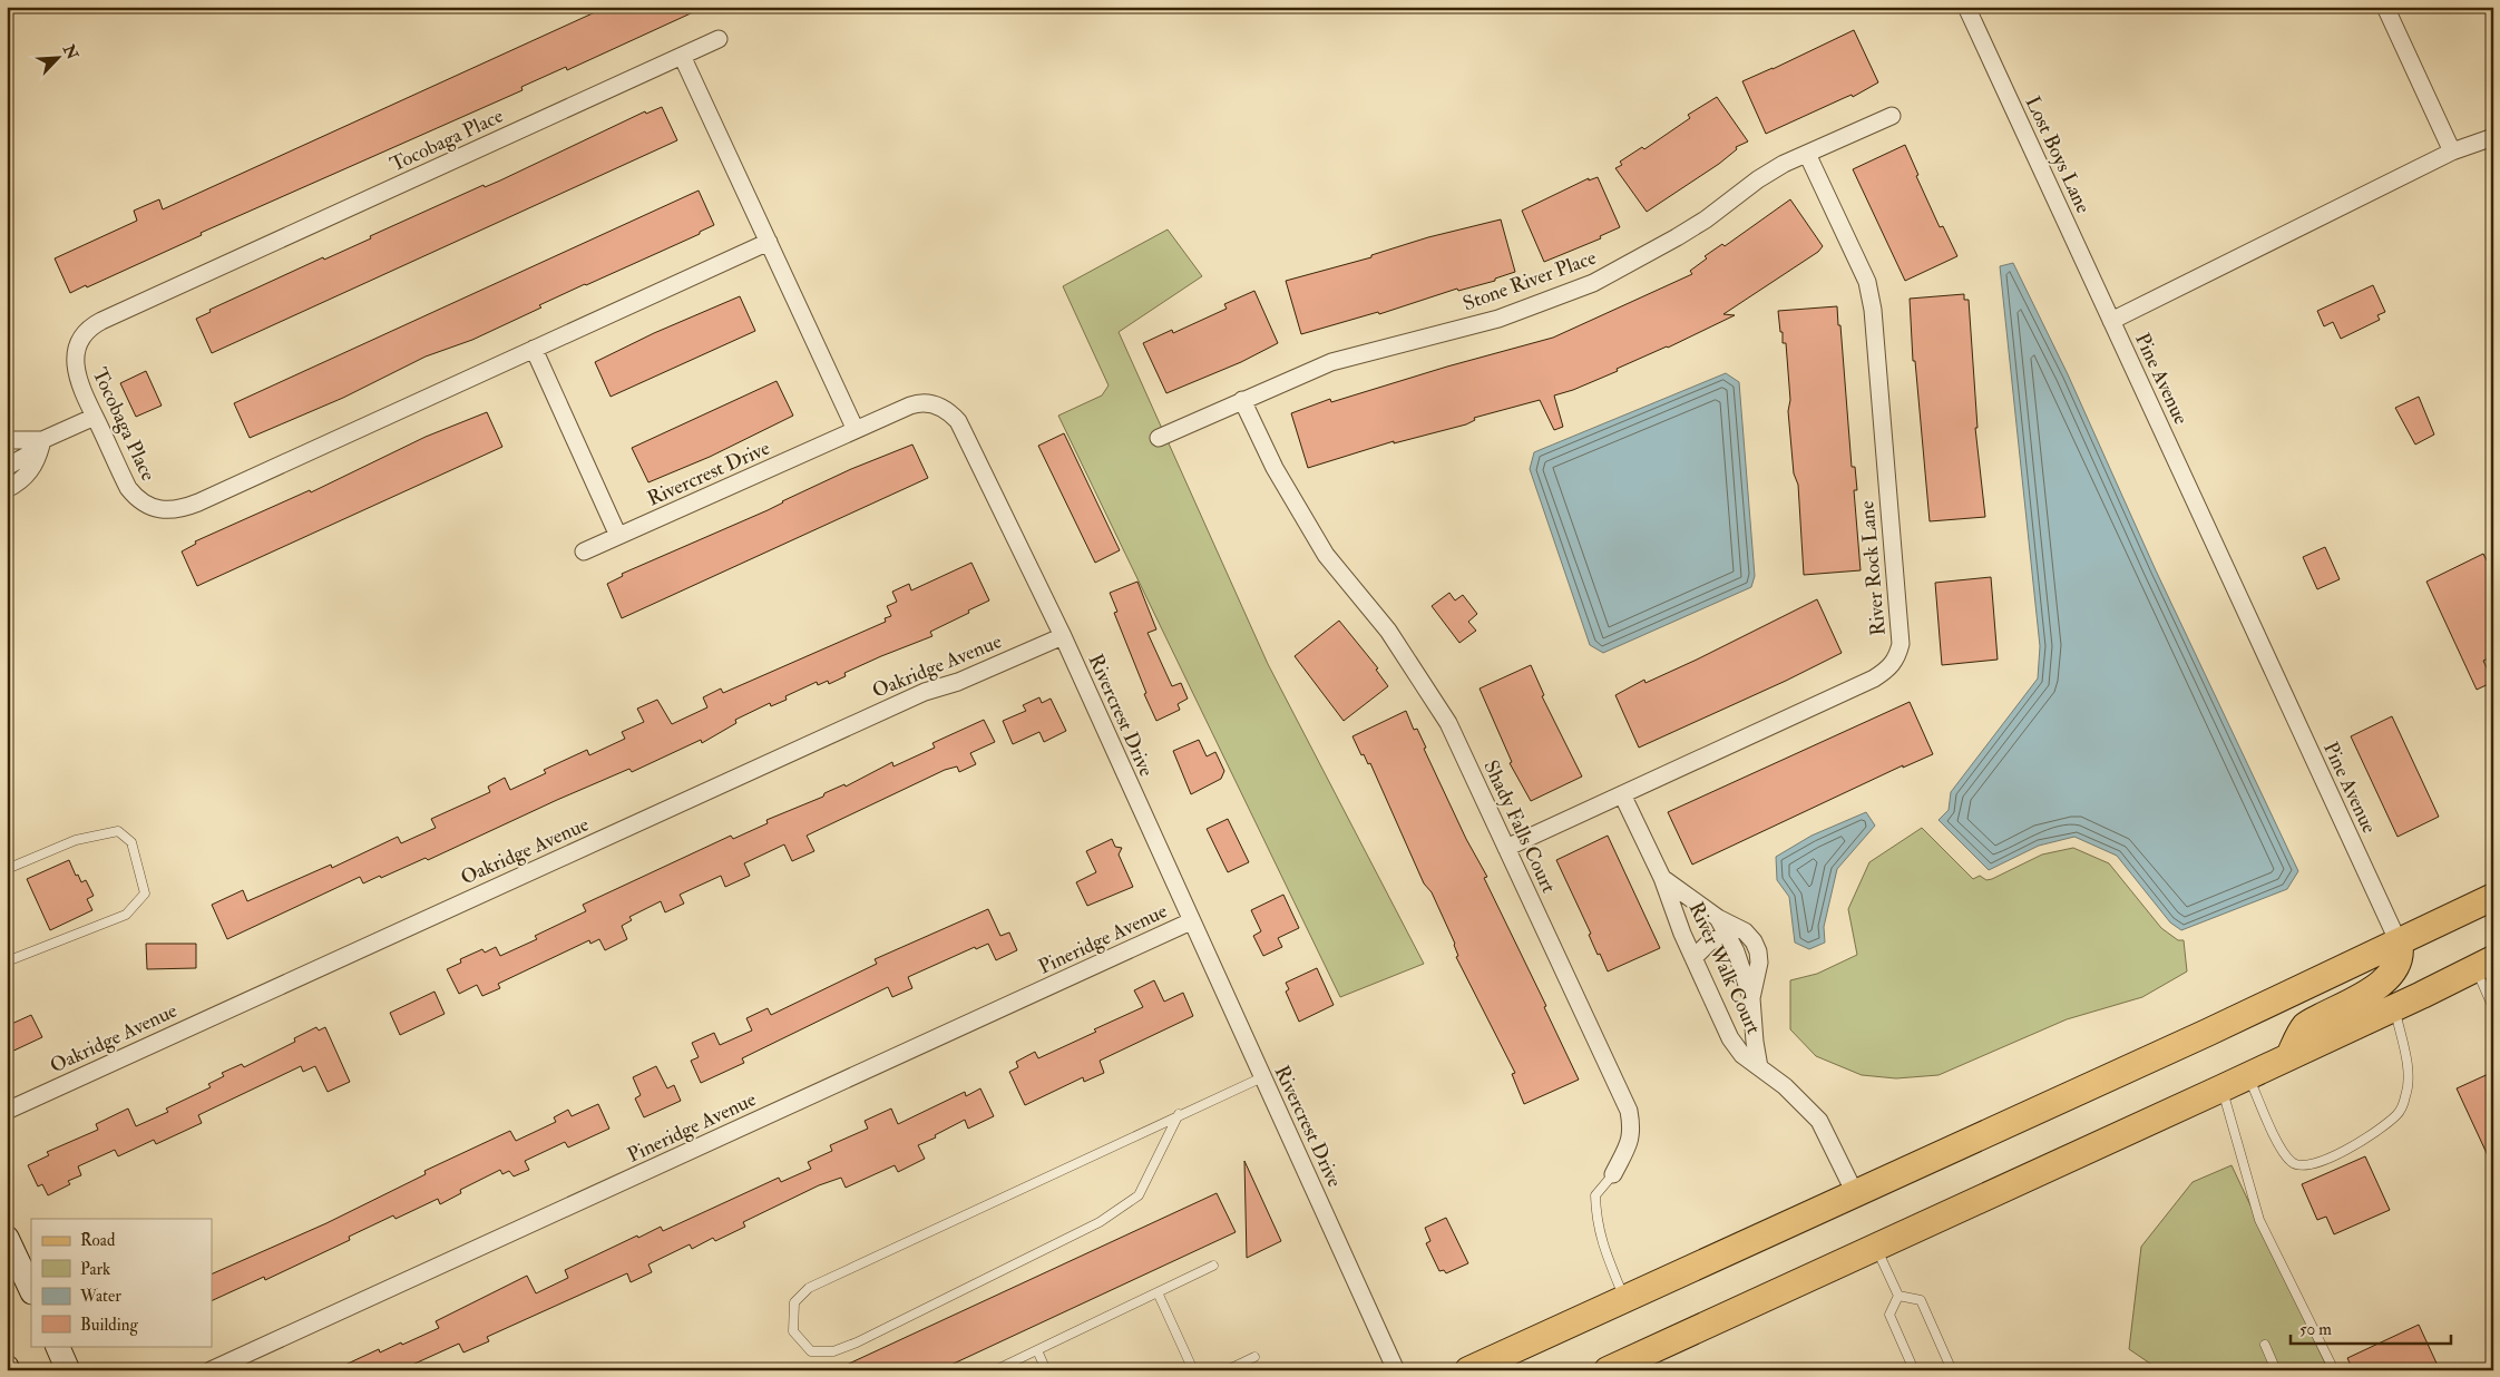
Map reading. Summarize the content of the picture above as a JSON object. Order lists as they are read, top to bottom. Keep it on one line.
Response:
{"streets":{"street":["Tocobaga Place","Lost Boys Lane","Stone River Place","Pine Avenue","Rivercrest Drive","River Rock Lane","Oakridge Avenue","Shady Falls Court","Pineridge Avenue","River Walk Court"]},"crossings":[["Lost Boys Lane","Pine Avenue"],["Stone River Place","River Rock Lane"],["Stone River Place","Shady Falls Court"],["Rivercrest Drive","Oakridge Avenue"],["Rivercrest Drive","Pineridge Avenue"],["River Rock Lane","Shady Falls Court"],["River Rock Lane","River Walk Court"]],"legend":["Road","Park","Water","Building"],"scale_bar":"50 m","north":"top right"}
